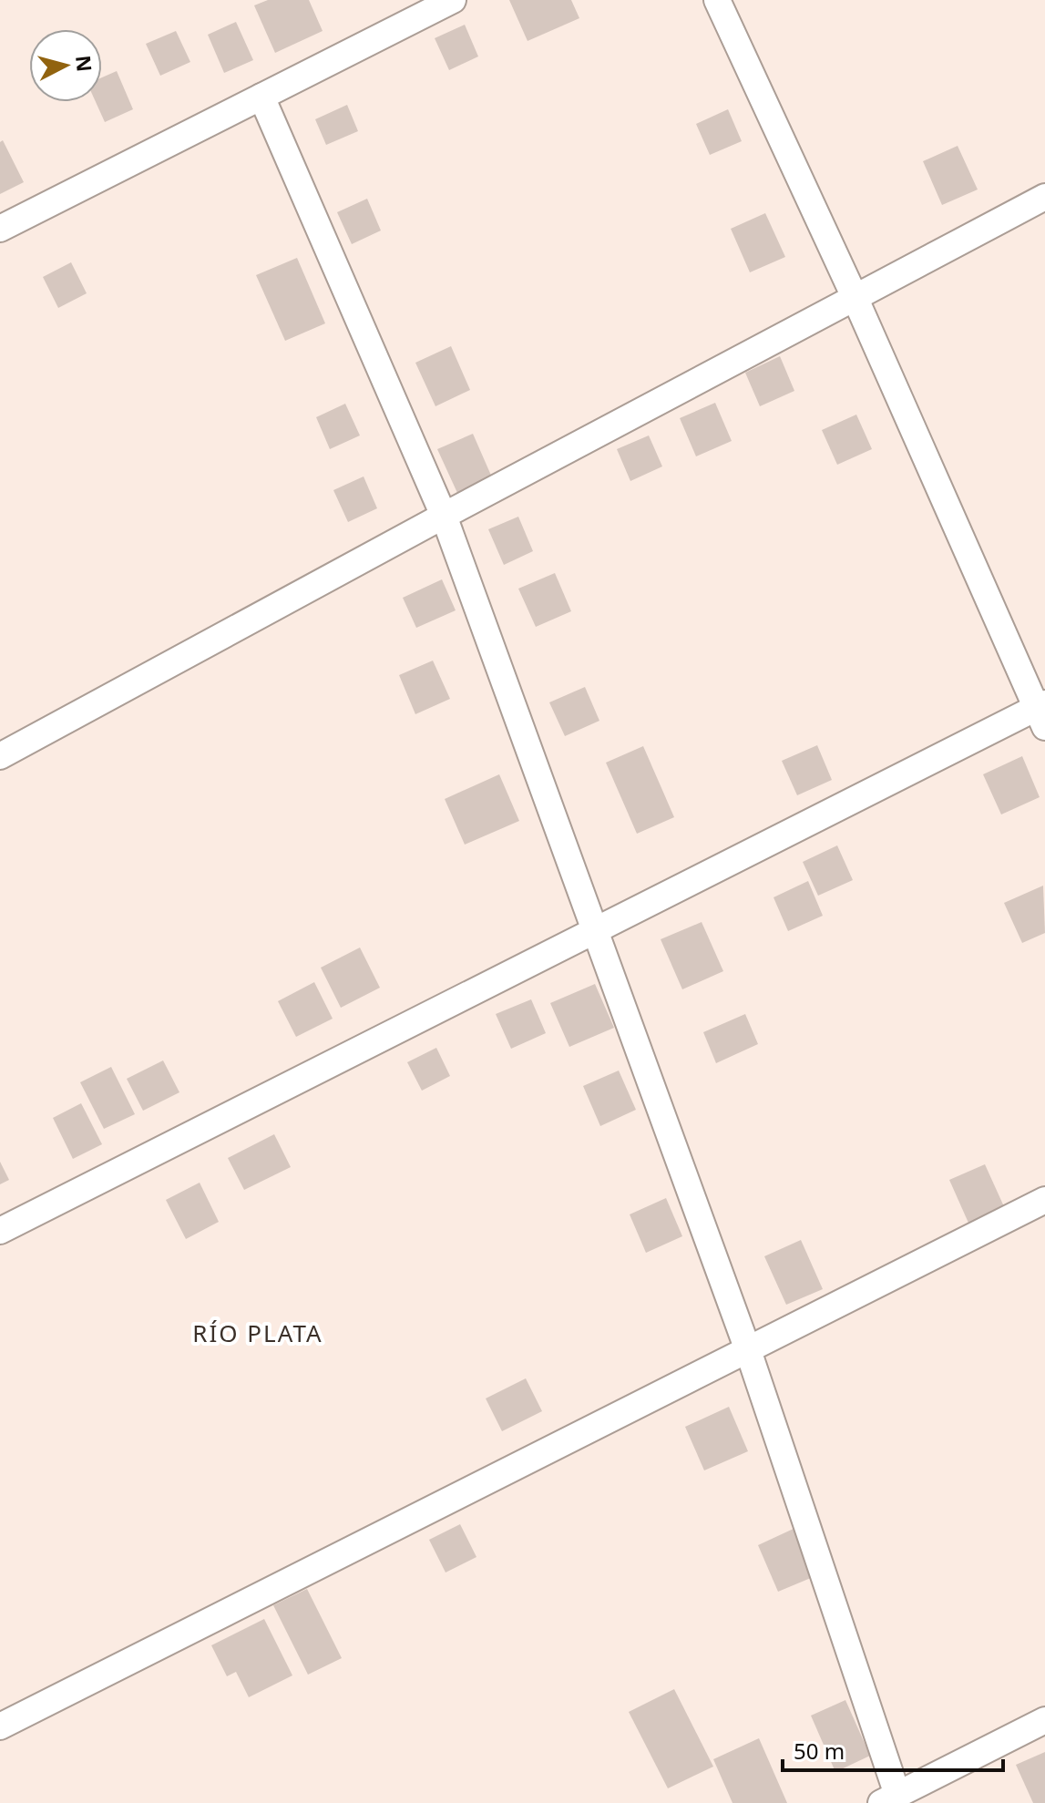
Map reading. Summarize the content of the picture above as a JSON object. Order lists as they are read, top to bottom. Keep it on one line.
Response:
{"districts":["RÍO PLATA"],"scale_bar":"50 m","north":"right"}
